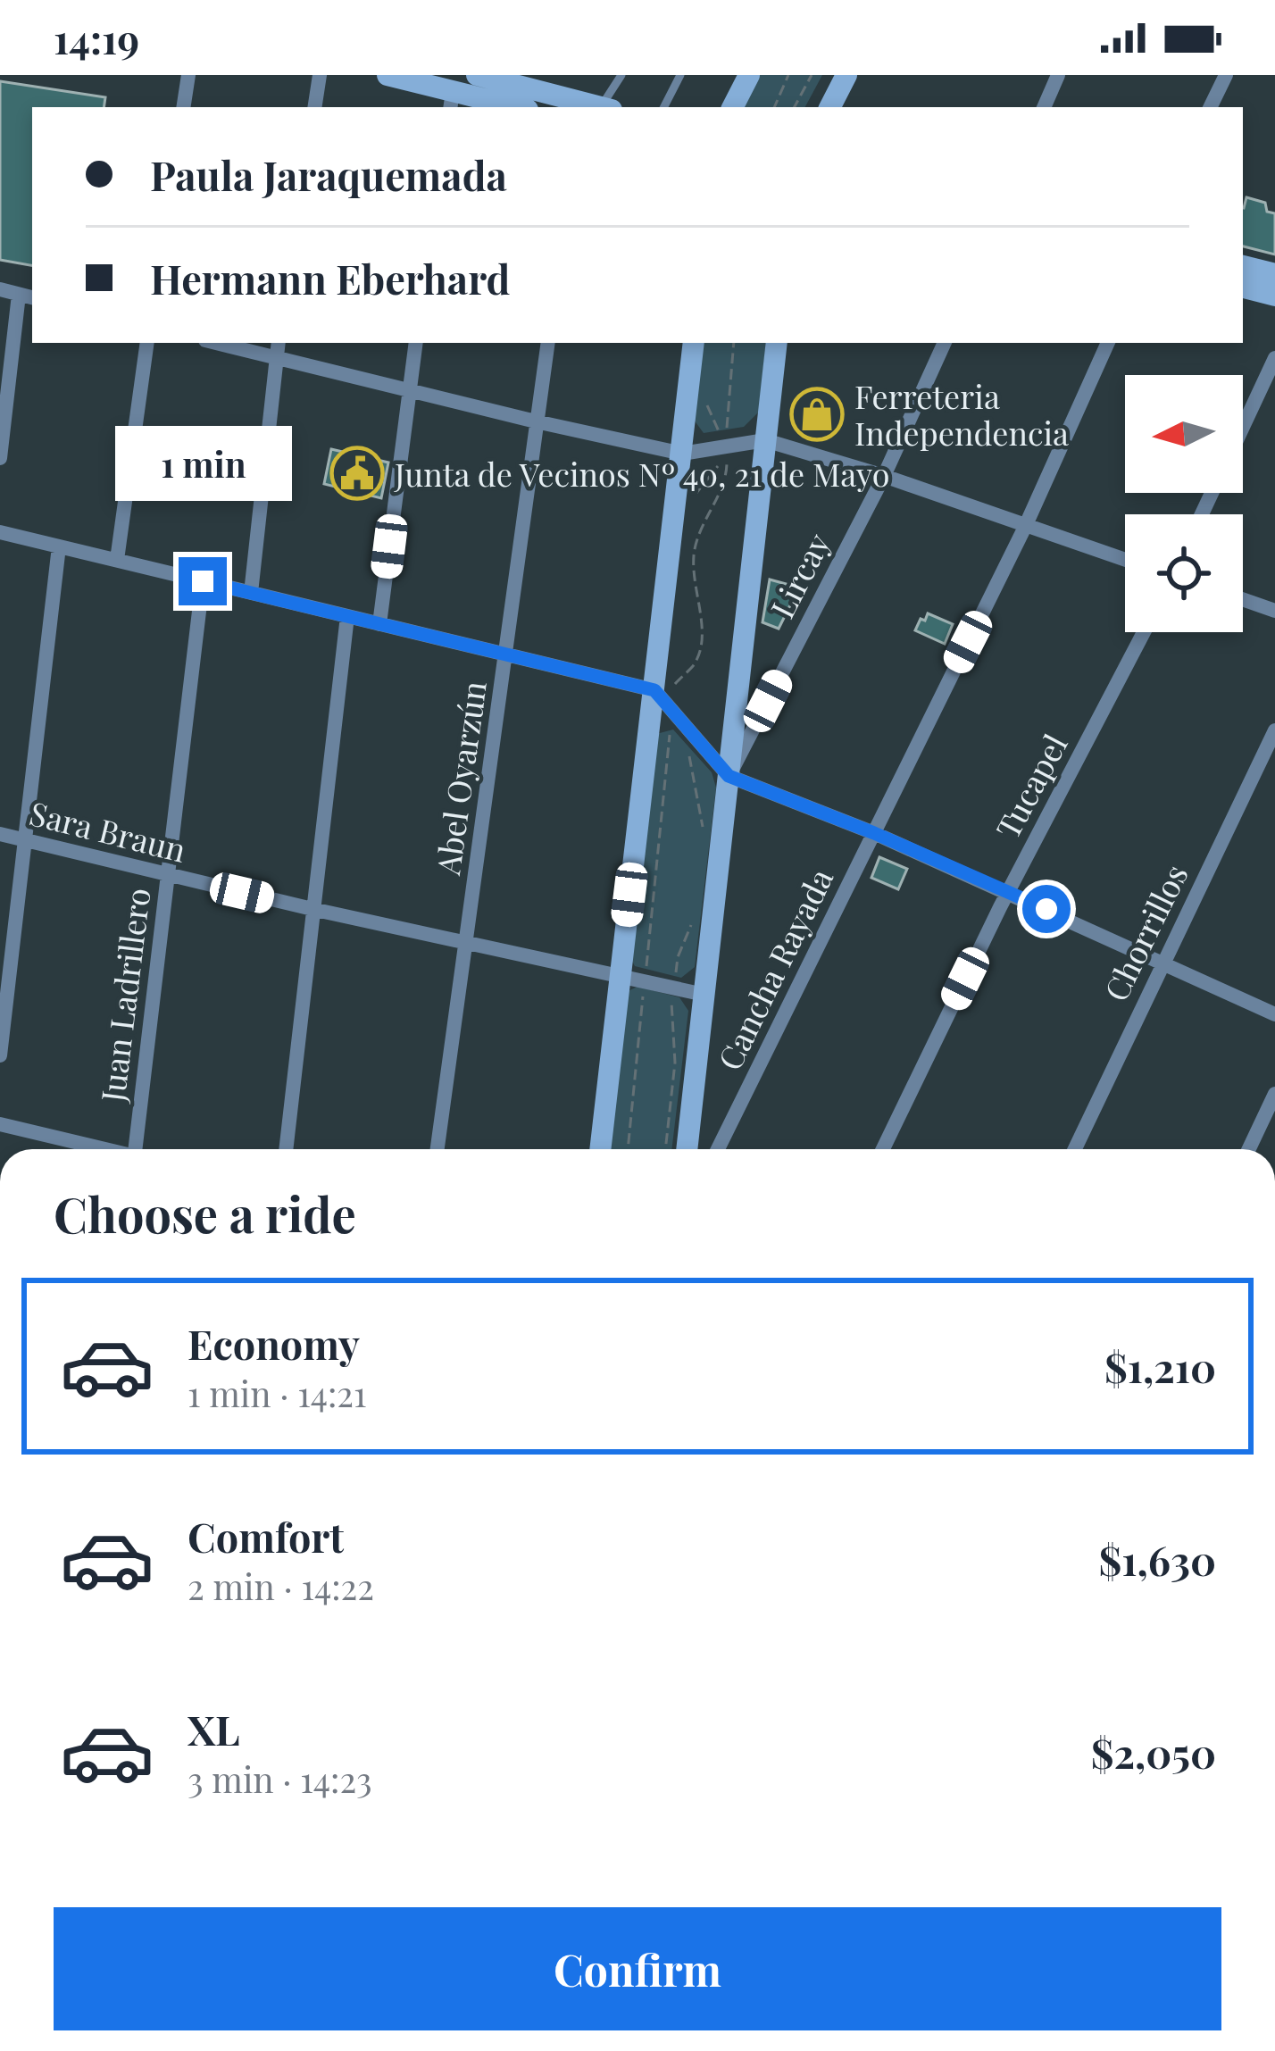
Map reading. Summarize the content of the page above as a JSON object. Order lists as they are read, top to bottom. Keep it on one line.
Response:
{"streets":{"street":["Lircay","Abel Oyarzún","Tucapel","Sara Braun","Chorrillos","Cancha Rayada","Juan Ladrillero"]},"crossings":[["Abel Oyarzún","Sara Braun"],["Sara Braun","Juan Ladrillero"]],"places":{"shop":["Ferreteria Independencia"],"public building":["Junta de Vecinos Nº 40, 21 de Mayo"]},"north":"left","page":{"status":"14:19","banner":["Paula Jaraquemada","Hermann Eberhard"],"bubble":"1 min","heading":"Choose a ride","list":[{"name":"Economy","note":"1 min · 14:21","value":"$1,210"},{"name":"Comfort","note":"2 min · 14:22","value":"$1,630"},{"name":"XL","note":"3 min · 14:23","value":"$2,050"}],"buttons":"Confirm"}}
